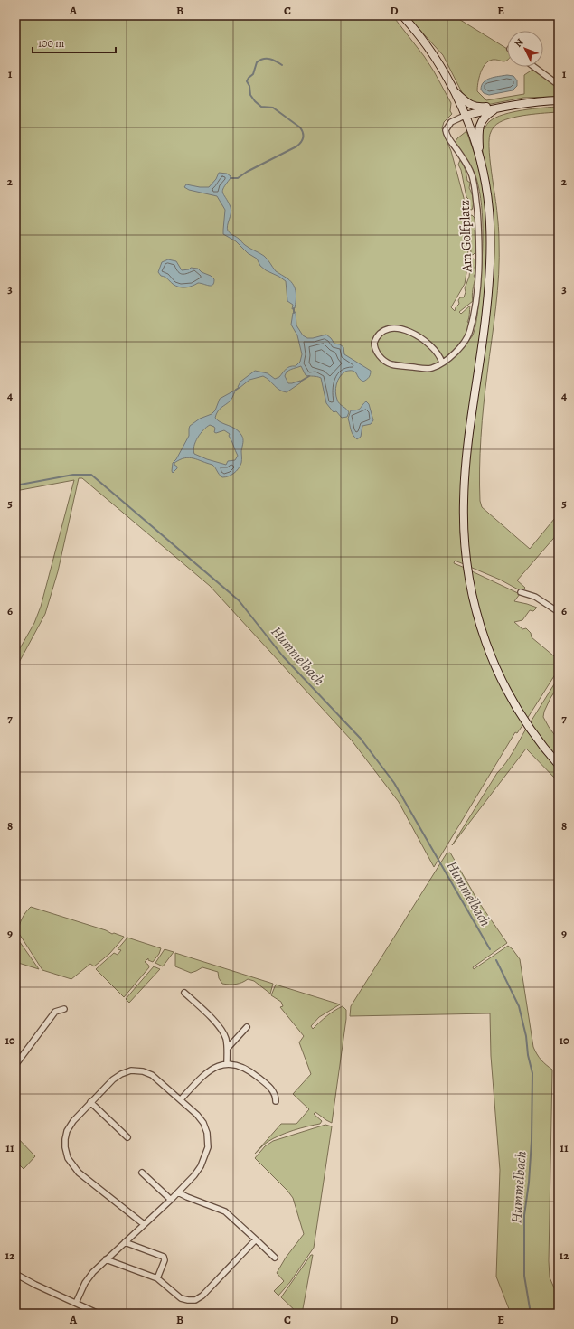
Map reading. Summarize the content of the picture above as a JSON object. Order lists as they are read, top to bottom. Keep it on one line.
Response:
{"streets":{"street":["Am Golfplatz"]},"water":["Hummelbach"],"scale_bar":"100 m","north":"top left","grid":{"columns":["A","B","C","D","E"],"rows":["1","2","3","4","5","6","7","8","9","10","11","12"]}}
